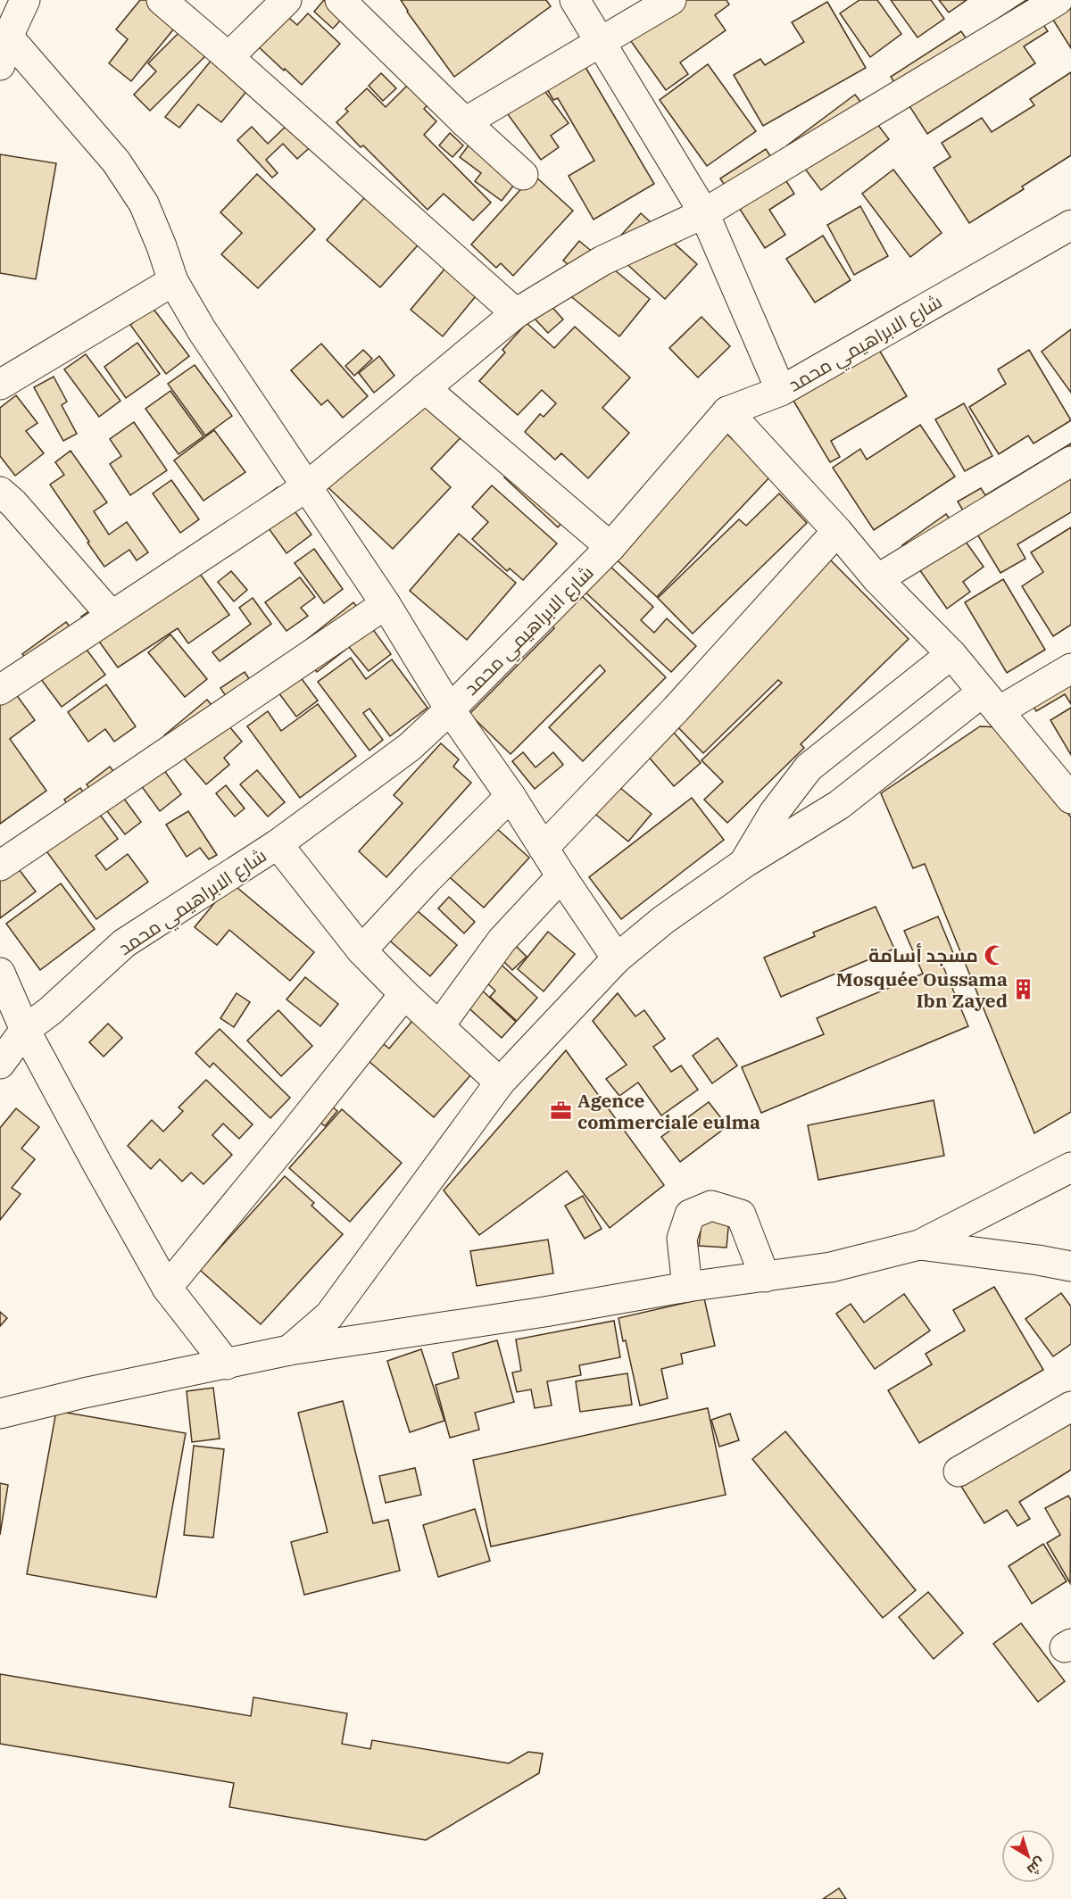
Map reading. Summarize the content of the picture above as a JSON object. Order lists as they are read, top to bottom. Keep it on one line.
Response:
{"streets":{"street":["شارع الابراهيمي محمد"]},"places":{"mosque":["مسجد أسامة"],"building":["Mosquée Oussama Ibn Zayed"],"office":["Agence commerciale eulma"]},"north":"bottom right"}
